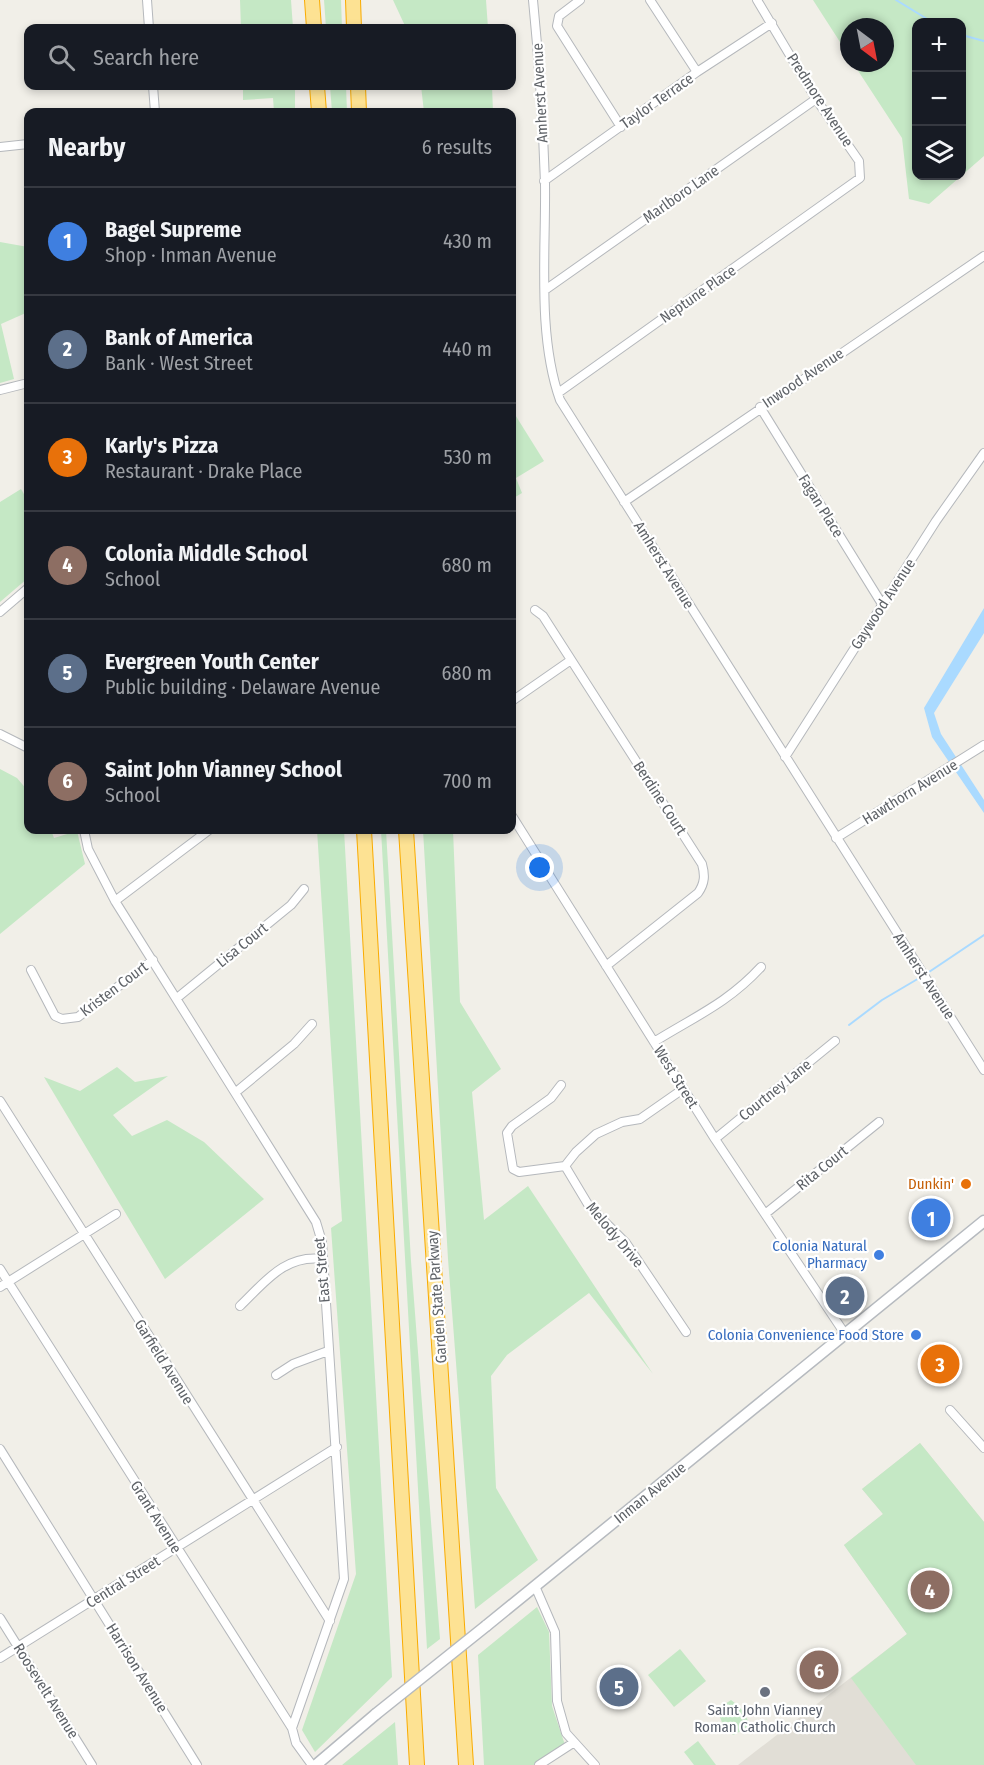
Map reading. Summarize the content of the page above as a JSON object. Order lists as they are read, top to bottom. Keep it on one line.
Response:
{"streets":{"highway":["Garden State Parkway"],"main road":["Inman Avenue"],"street":["Amherst Avenue","Predmore Avenue","Taylor Terrace","Marlboro Lane","Neptune Place","Inwood Avenue","Fagan Place","Gaywood Avenue","Hawthorn Avenue","Berdine Court","Lisa Court","Kristen Court","West Street","Courtney Lane","Rita Court","Melody Drive","East Street","Garfield Avenue","Grant Avenue","Central Street","Harrison Avenue","Roosevelt Avenue"]},"crossings":[["Amherst Avenue","Taylor Terrace"],["Amherst Avenue","Marlboro Lane"],["Amherst Avenue","Neptune Place"],["Amherst Avenue","Inwood Avenue"],["Amherst Avenue","Gaywood Avenue"],["Amherst Avenue","Hawthorn Avenue"],["Predmore Avenue","Taylor Terrace"],["Predmore Avenue","Marlboro Lane"],["Predmore Avenue","Neptune Place"],["Inwood Avenue","Fagan Place"],["Fagan Place","Gaywood Avenue"],["Berdine Court","West Street"],["Lisa Court","East Street"],["Kristen Court","East Street"],["West Street","Courtney Lane"],["West Street","Rita Court"],["West Street","Inman Avenue"],["East Street","Garfield Avenue"],["East Street","Grant Avenue"],["East Street","Central Street"],["Garfield Avenue","Central Street"],["Inman Avenue","Grant Avenue"],["Grant Avenue","Central Street"],["Central Street","Harrison Avenue"],["Central Street","Roosevelt Avenue"]],"places":["Dunkin'","Colonia Natural Pharmacy","Colonia Convenience Food Store","Saint John Vianney Roman Catholic Church"],"north":"bottom right","page":{"map_buttons":["+","−"],"search":"Search here","heading":["Nearby","6 results"],"list":[{"mark":"1","name":"Bagel Supreme","note":"Shop · Inman Avenue","value":"430 m"},{"mark":"2","name":"Bank of America","note":"Bank · West Street","value":"440 m"},{"mark":"3","name":"Karly's Pizza","note":"Restaurant · Drake Place","value":"530 m"},{"mark":"4","name":"Colonia Middle School","note":"School","value":"680 m"},{"mark":"5","name":"Evergreen Youth Center","note":"Public building · Delaware Avenue","value":"680 m"},{"mark":"6","name":"Saint John Vianney School","note":"School","value":"700 m"}],"pins":["1","2","3","4","6","5"]}}
